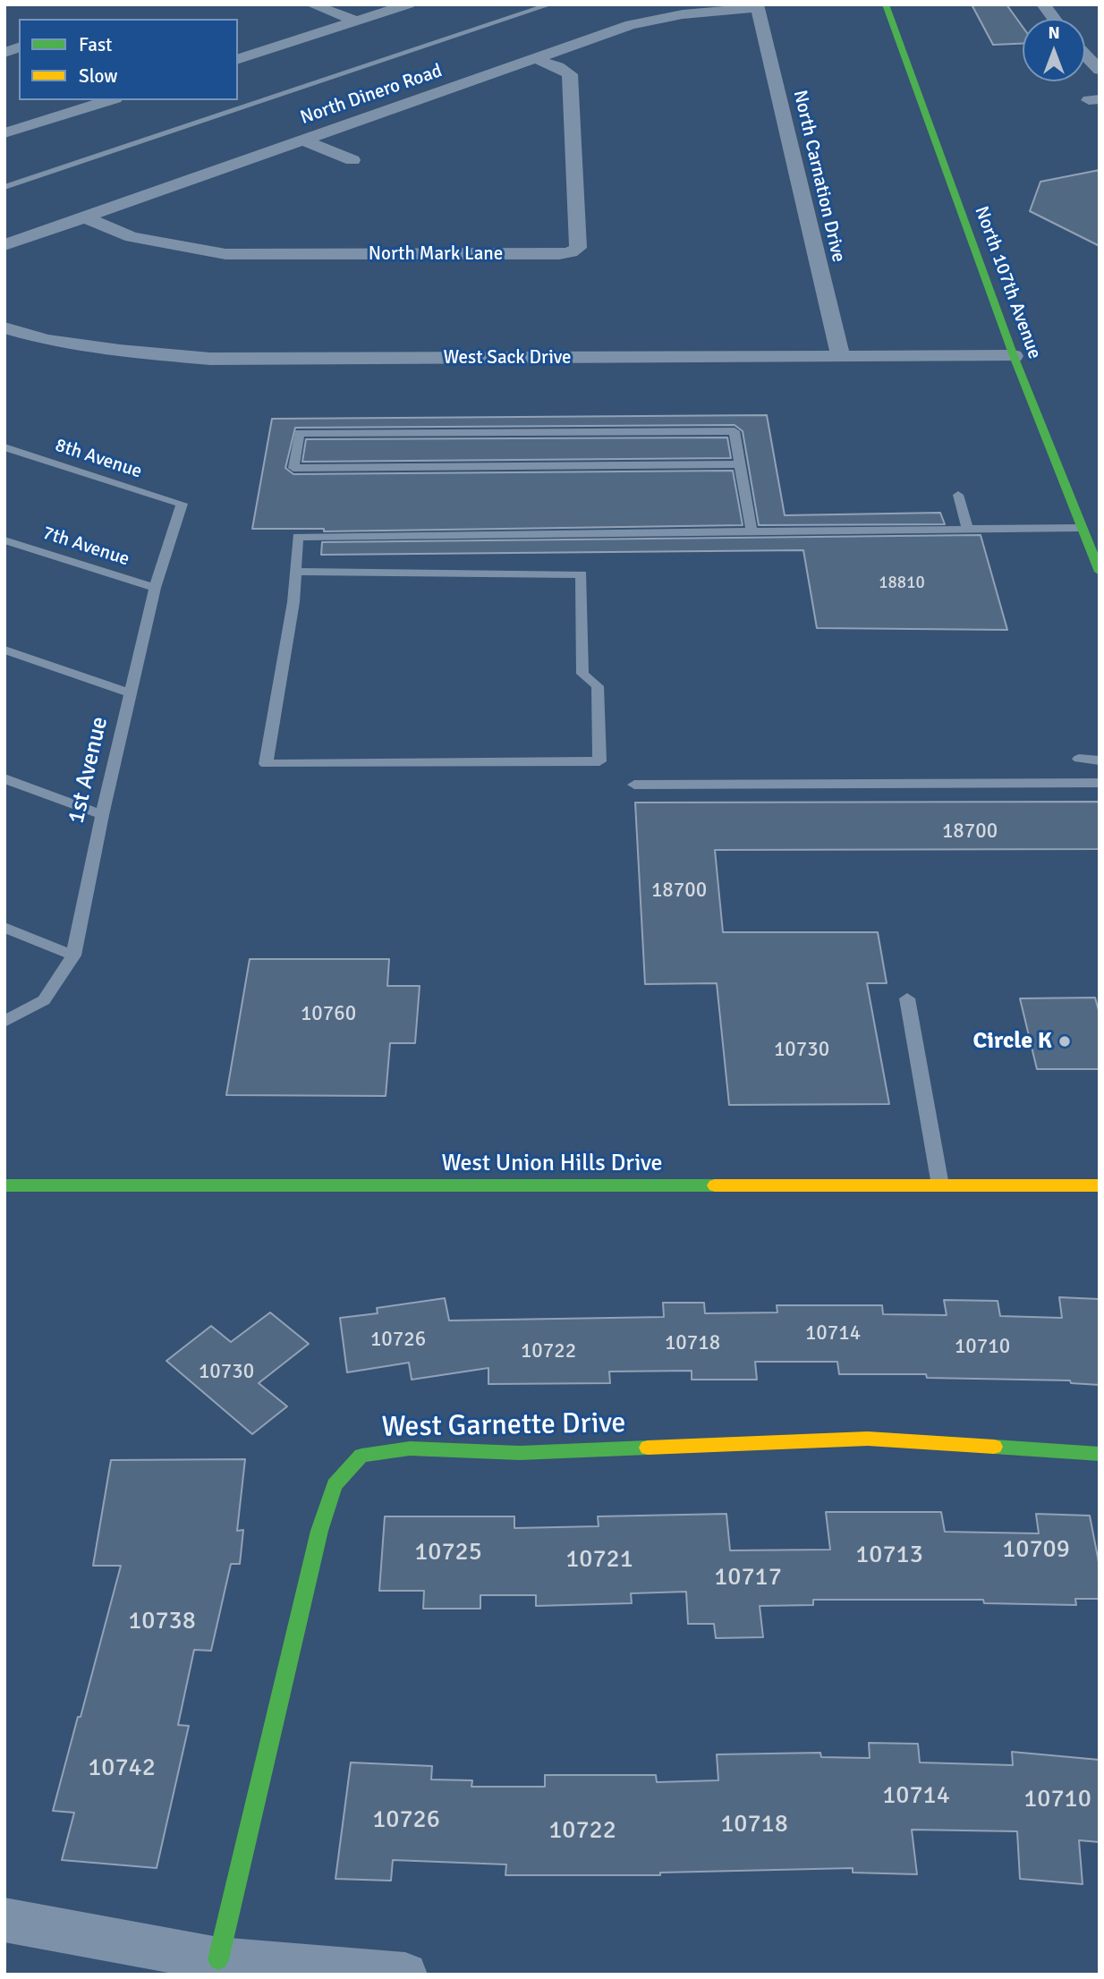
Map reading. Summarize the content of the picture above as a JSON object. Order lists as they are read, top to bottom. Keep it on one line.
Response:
{"streets":{"main road":["North 107th Avenue","West Union Hills Drive","West Garnette Drive"],"street":["North Dinero Road","North Carnation Drive","North Mark Lane","West Sack Drive"],"lane":["8th Avenue","7th Avenue","1st Avenue"]},"crossings":[["North Dinero Road","North Carnation Drive"],["North Dinero Road","North Mark Lane"],["North Carnation Drive","West Sack Drive"],["North 107th Avenue","West Sack Drive"],["8th Avenue","1st Avenue"],["7th Avenue","1st Avenue"]],"places":["Circle K"],"house_numbers":["18810","18700","18700","10760","10730","10714","10726","10718","10710","10722","10730","10709","10725","10713","10721","10717","10738","10742","10714","10710","10726","10718","10722"],"legend":["Fast","Slow"],"north":"top"}
